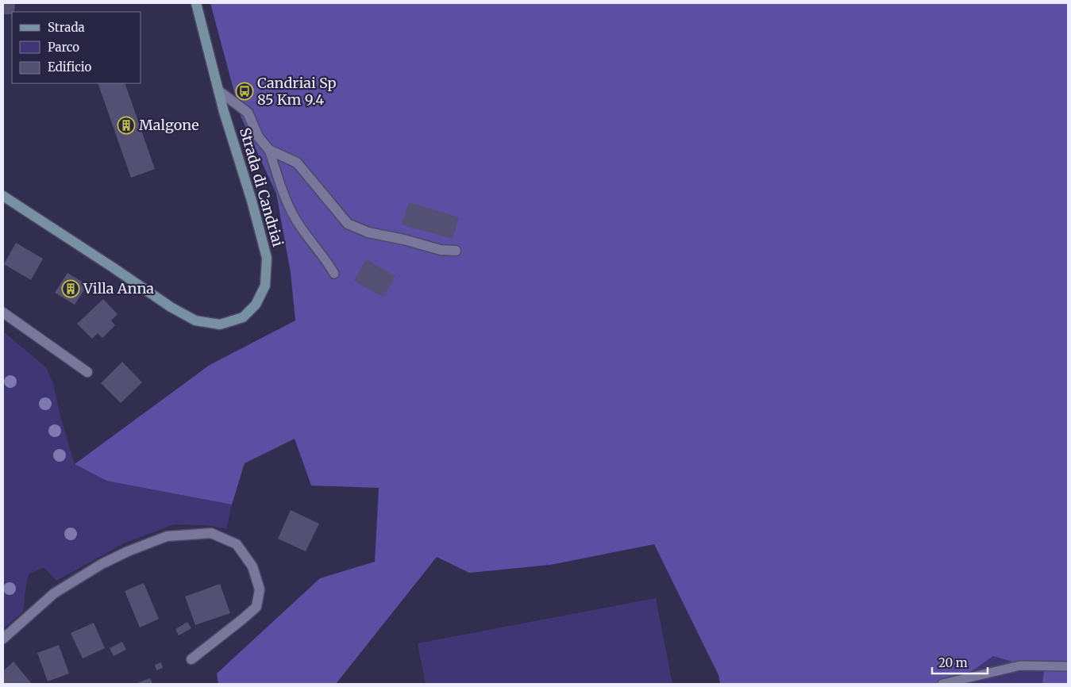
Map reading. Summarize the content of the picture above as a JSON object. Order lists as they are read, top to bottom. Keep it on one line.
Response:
{"streets":{"main road":["Strada di Candriai"]},"places":{"bus stop":["Candriai Sp 85 Km 9.4"],"building":["Malgone","Villa Anna"]},"legend":["Strada","Parco","Edificio"],"scale_bar":"20 m"}
